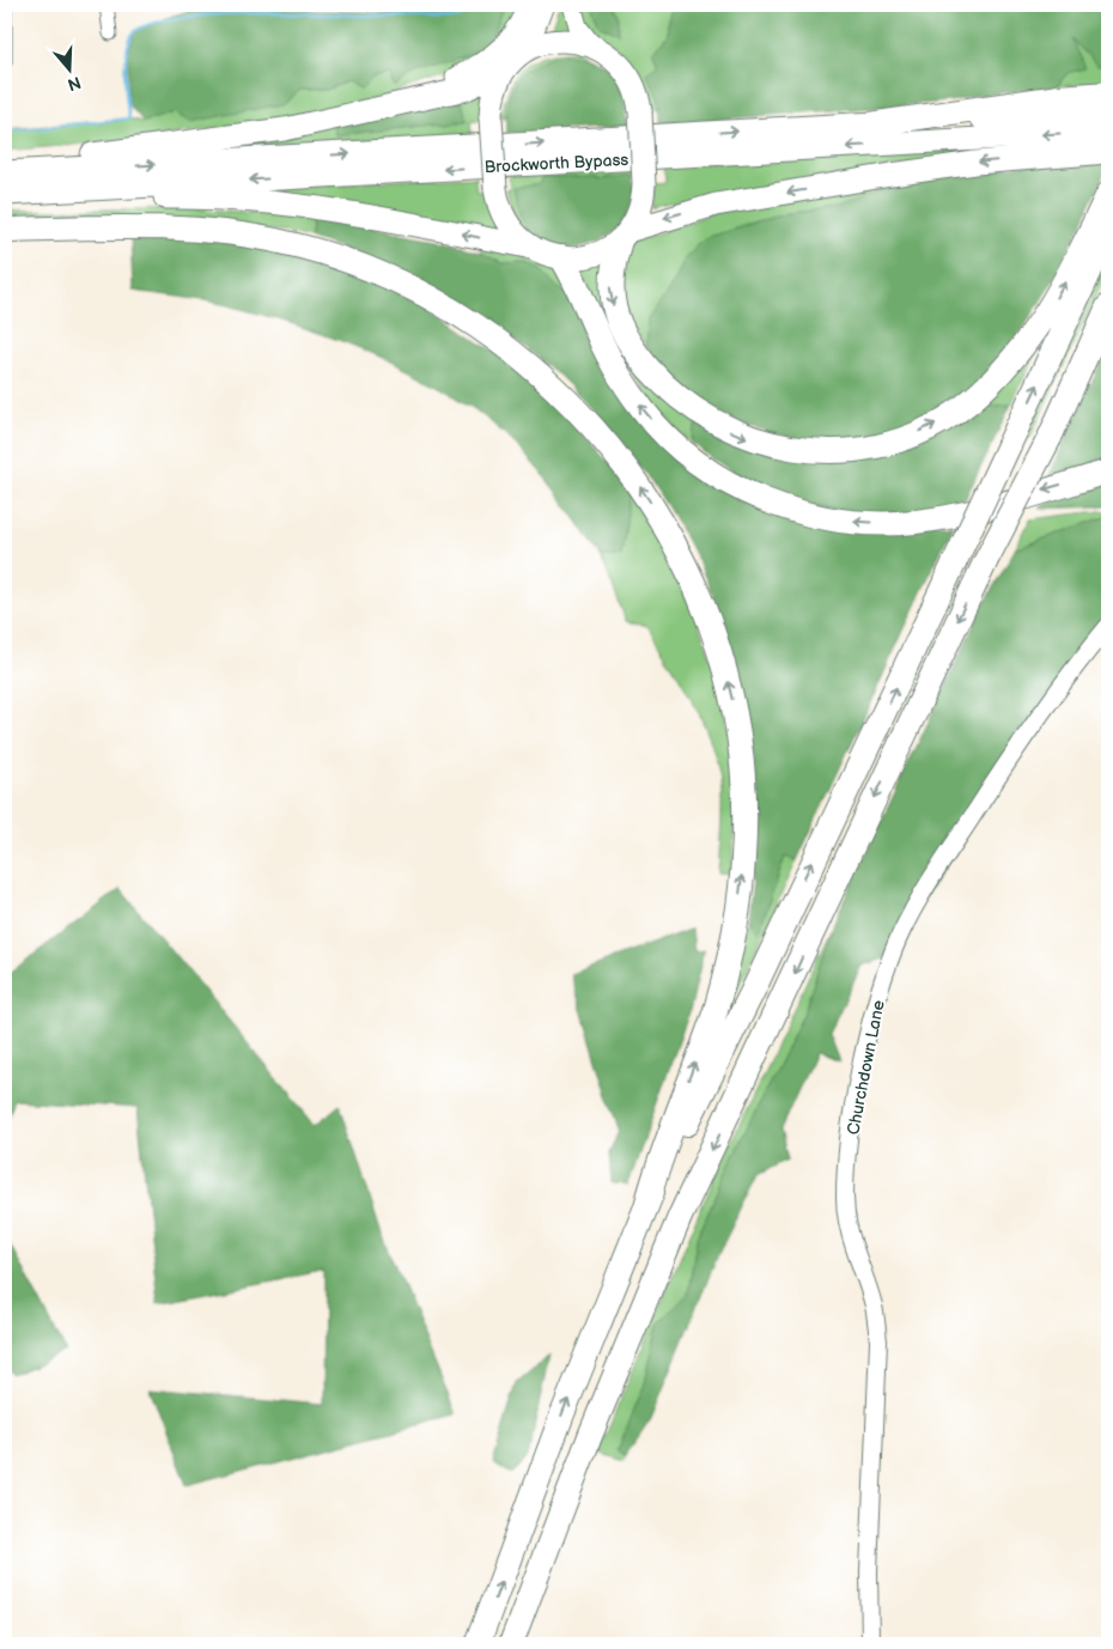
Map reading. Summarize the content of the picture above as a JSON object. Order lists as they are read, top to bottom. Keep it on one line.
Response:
{"streets":{"highway":["Brockworth Bypass"],"street":["Churchdown Lane"]},"north":"bottom"}
